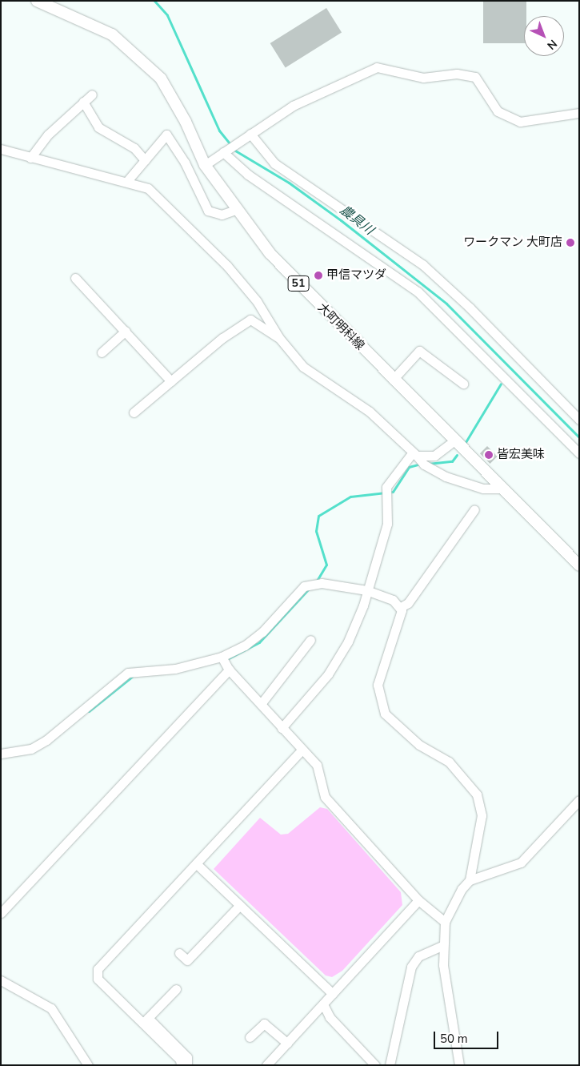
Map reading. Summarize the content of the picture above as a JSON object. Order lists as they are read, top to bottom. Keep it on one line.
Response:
{"streets":{"main road":["51","大町明科線"]},"water":["農具川"],"places":["ワークマン 大町店","甲信マツダ","皆宏美味"],"scale_bar":"50 m","north":"bottom right"}
